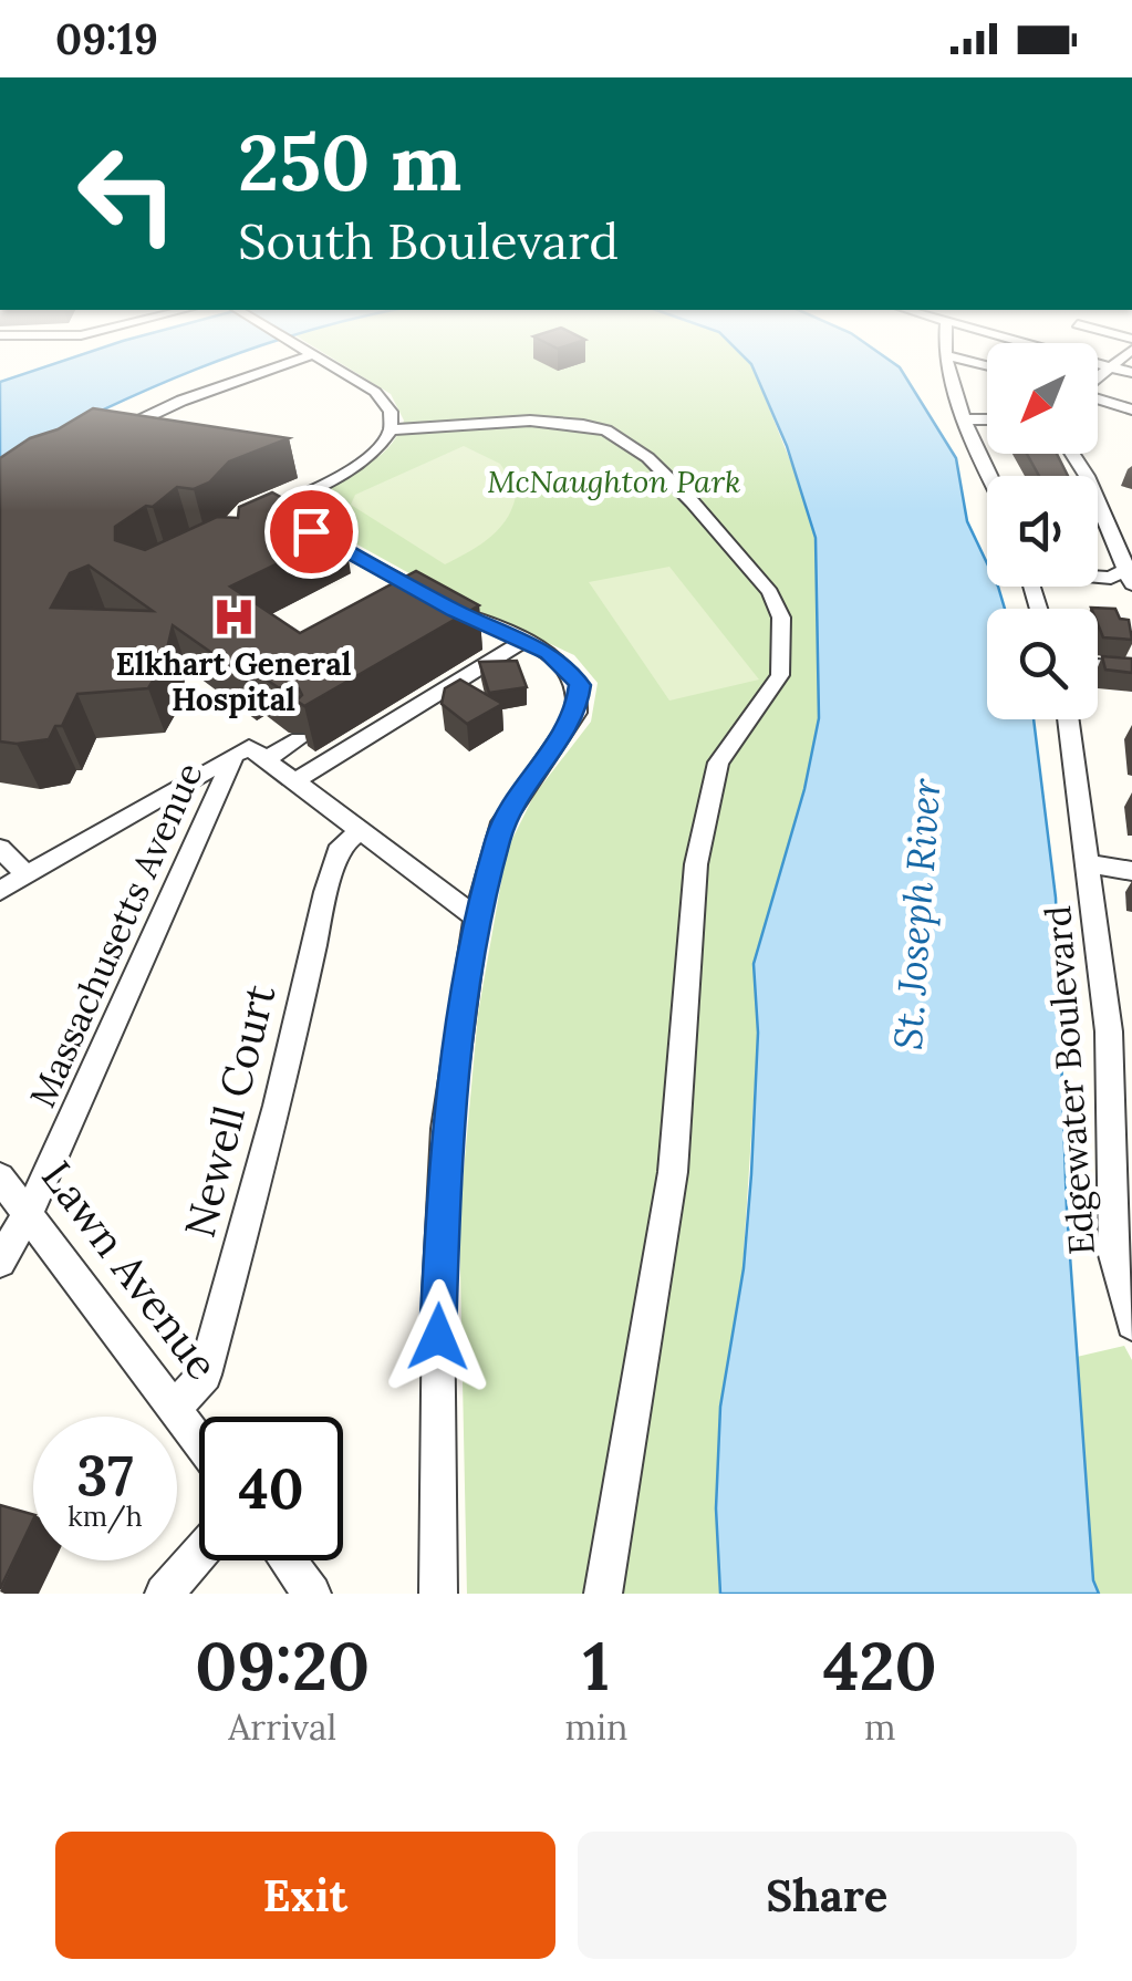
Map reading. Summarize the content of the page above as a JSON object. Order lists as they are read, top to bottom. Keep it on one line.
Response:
{"streets":{"street":["Massachusetts Avenue","Edgewater Boulevard","Newell Court","Lawn Avenue"]},"crossings":[["Massachusetts Avenue","Lawn Avenue"],["Newell Court","Lawn Avenue"]],"water":["St. Joseph River"],"parks":["McNaughton Park"],"places":{"hospital":["Elkhart General Hospital"]},"north":"bottom left","page":{"status":"09:19","turn":["250 m","South Boulevard"],"speed":"37 km/h","limit":"40","eta":["09:20","Arrival","1","min","420","m"],"buttons":["Exit","Share"]}}
